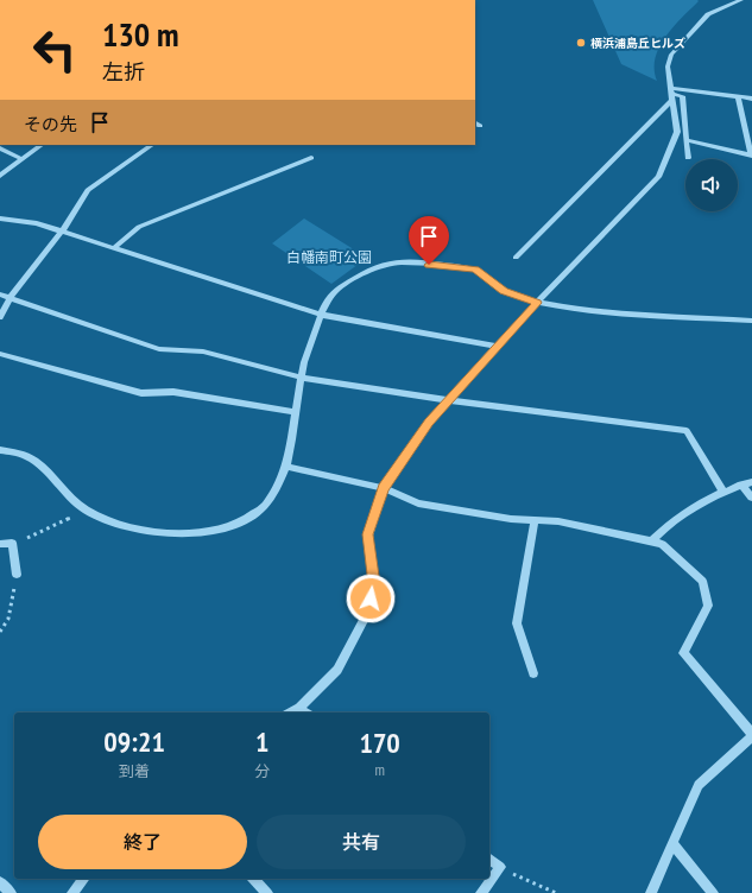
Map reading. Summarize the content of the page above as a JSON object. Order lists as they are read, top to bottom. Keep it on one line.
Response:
{"parks":["白幡南町公園"],"places":["横浜浦島丘ヒルズ"],"page":{"turn":["130 m","左折"],"then":"その先","eta":["09:21","到着","1","分","170","m"],"buttons":["終了","共有"]}}
